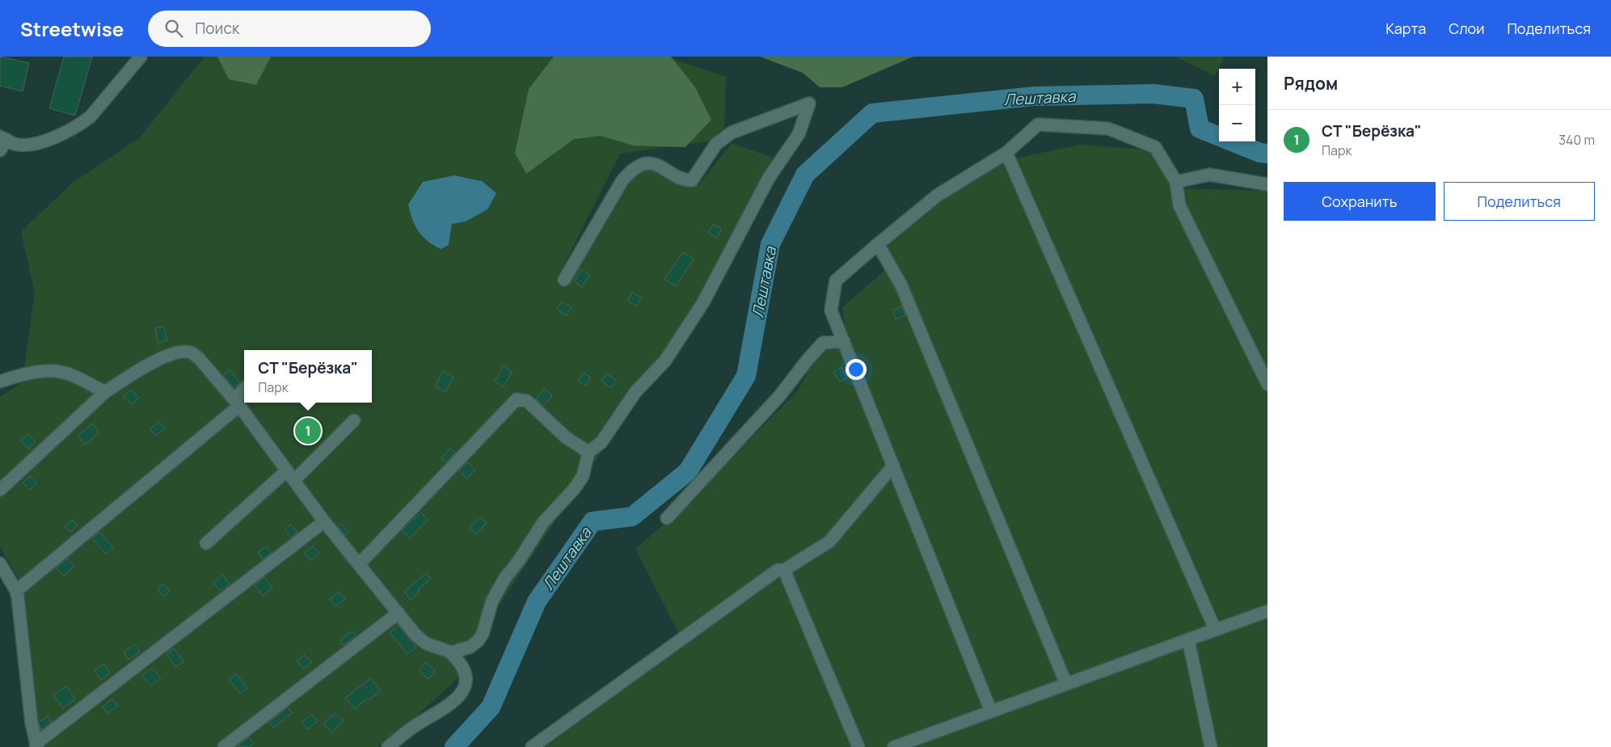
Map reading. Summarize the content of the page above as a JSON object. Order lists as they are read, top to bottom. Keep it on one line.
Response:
{"water":["Лештавка"],"page":{"header":"Streetwise","search":"Поиск","nav":["Карта","Слои","Поделиться"],"heading":"Рядом","map_buttons":["+","−"],"list":[{"mark":"1","name":"СТ \"Берёзка\"","note":"Парк","value":"340 m"}],"buttons":["Сохранить","Поделиться"],"popup":["СТ \"Берёзка\"","Парк"],"pins":"1"}}
